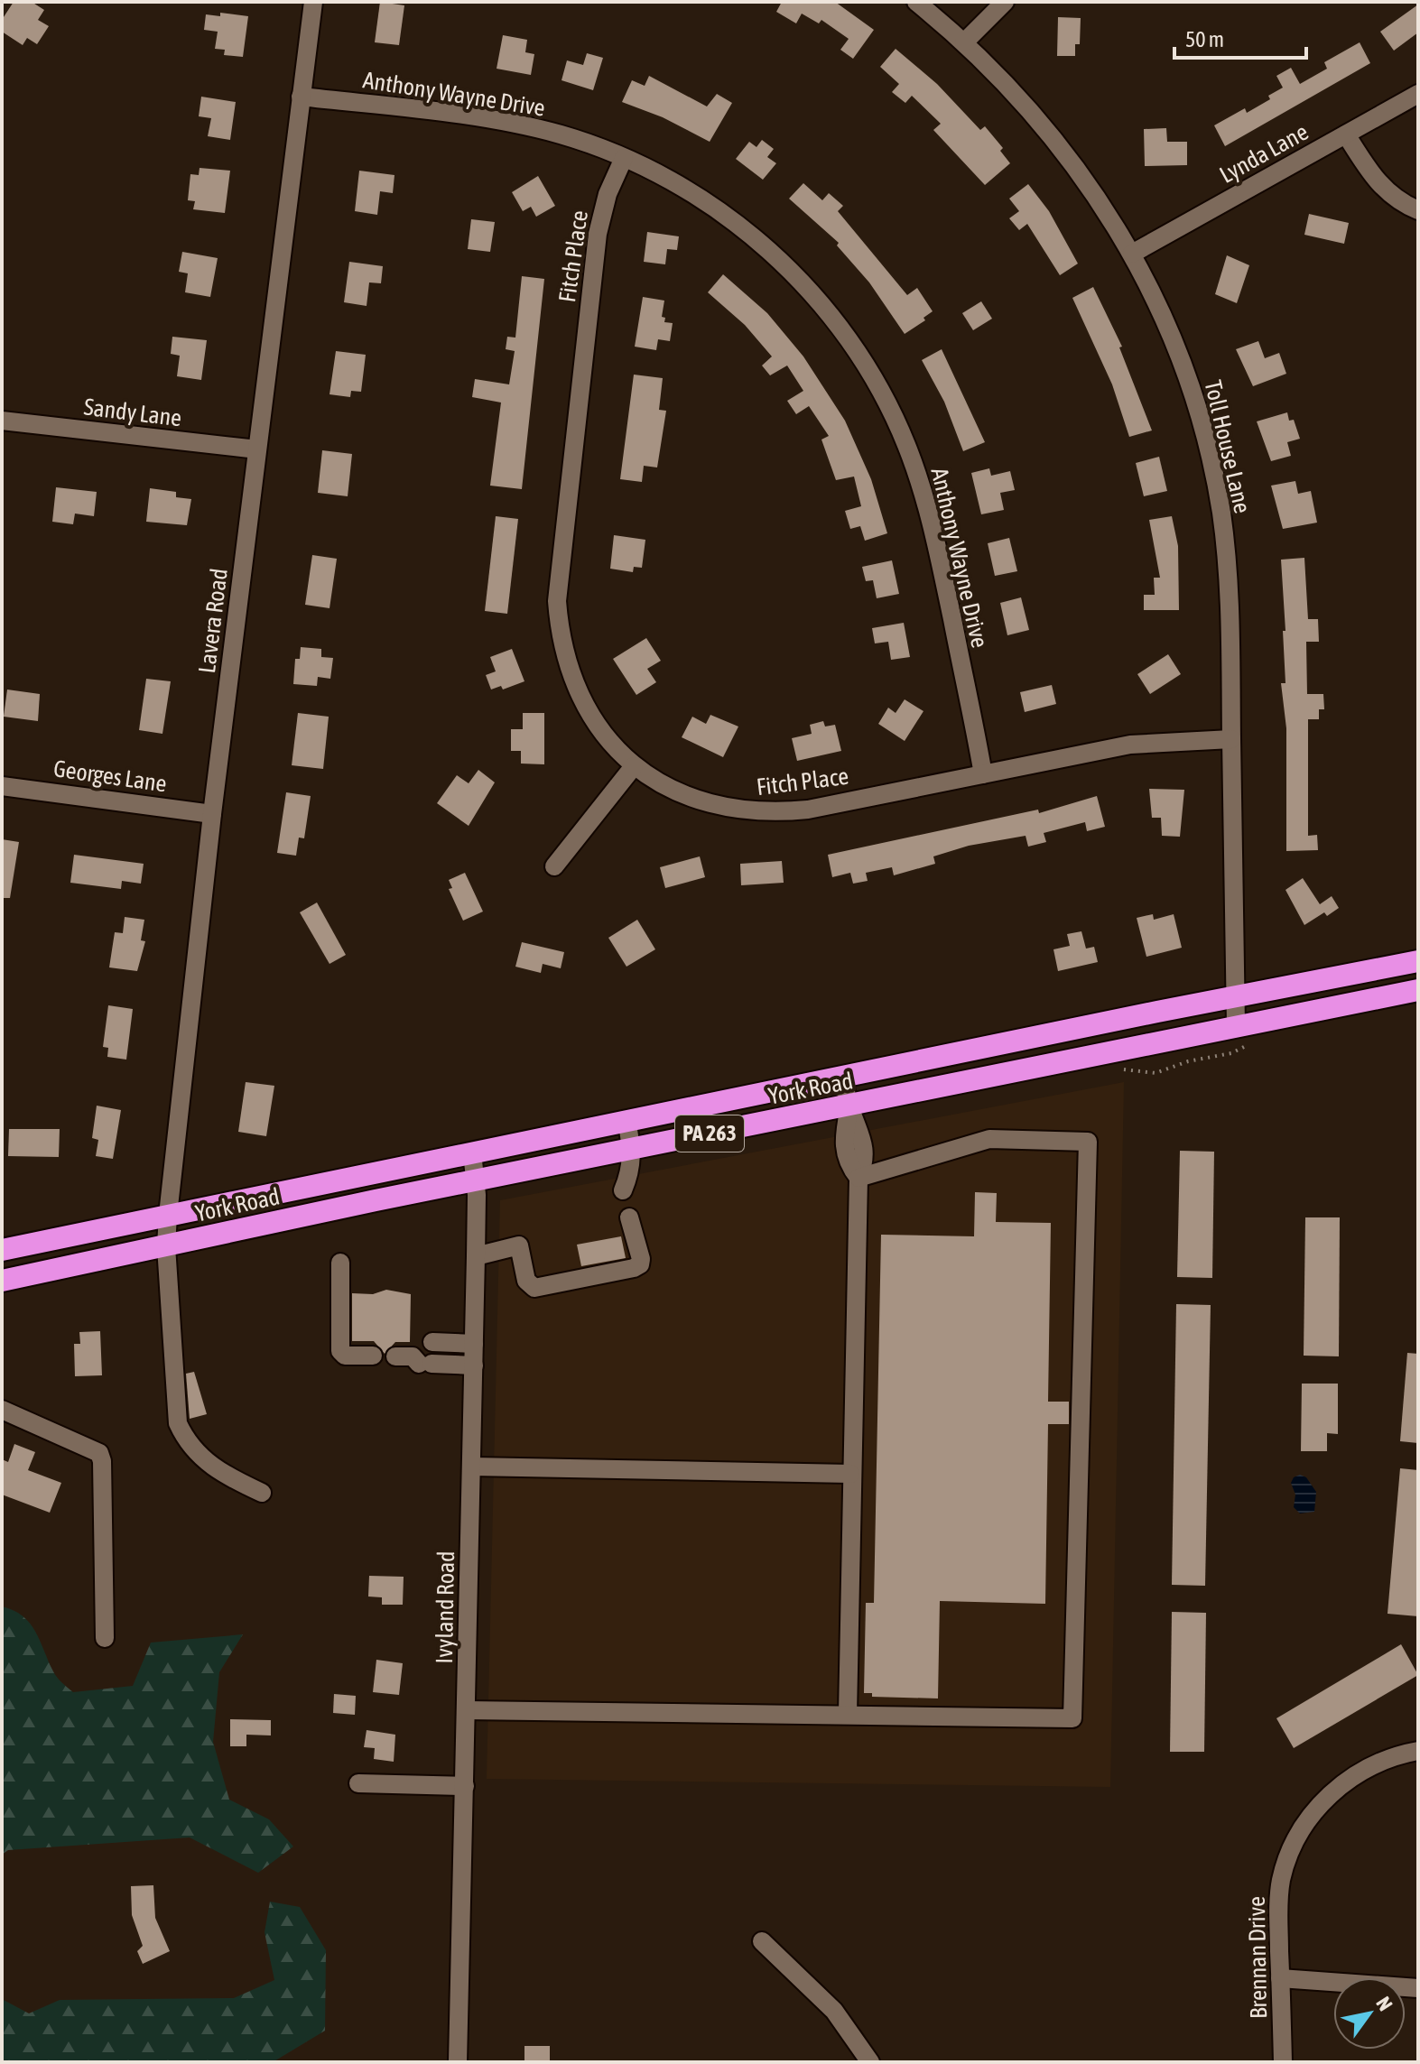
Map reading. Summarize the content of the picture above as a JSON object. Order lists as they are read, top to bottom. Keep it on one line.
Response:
{"streets":{"highway":["York Road","PA 263"],"street":["Anthony Wayne Drive","Lynda Lane","Fitch Place","Sandy Lane","Toll House Lane","Lavera Road","Georges Lane","Ivyland Road","Brennan Drive"]},"crossings":[["Anthony Wayne Drive","Fitch Place"],["Anthony Wayne Drive","Lavera Road"],["Lynda Lane","Toll House Lane"],["Fitch Place","Toll House Lane"],["Sandy Lane","Lavera Road"],["Toll House Lane","York Road"],["Lavera Road","Georges Lane"],["Lavera Road","York Road"],["York Road","Ivyland Road"]],"scale_bar":"50 m","north":"top right"}
